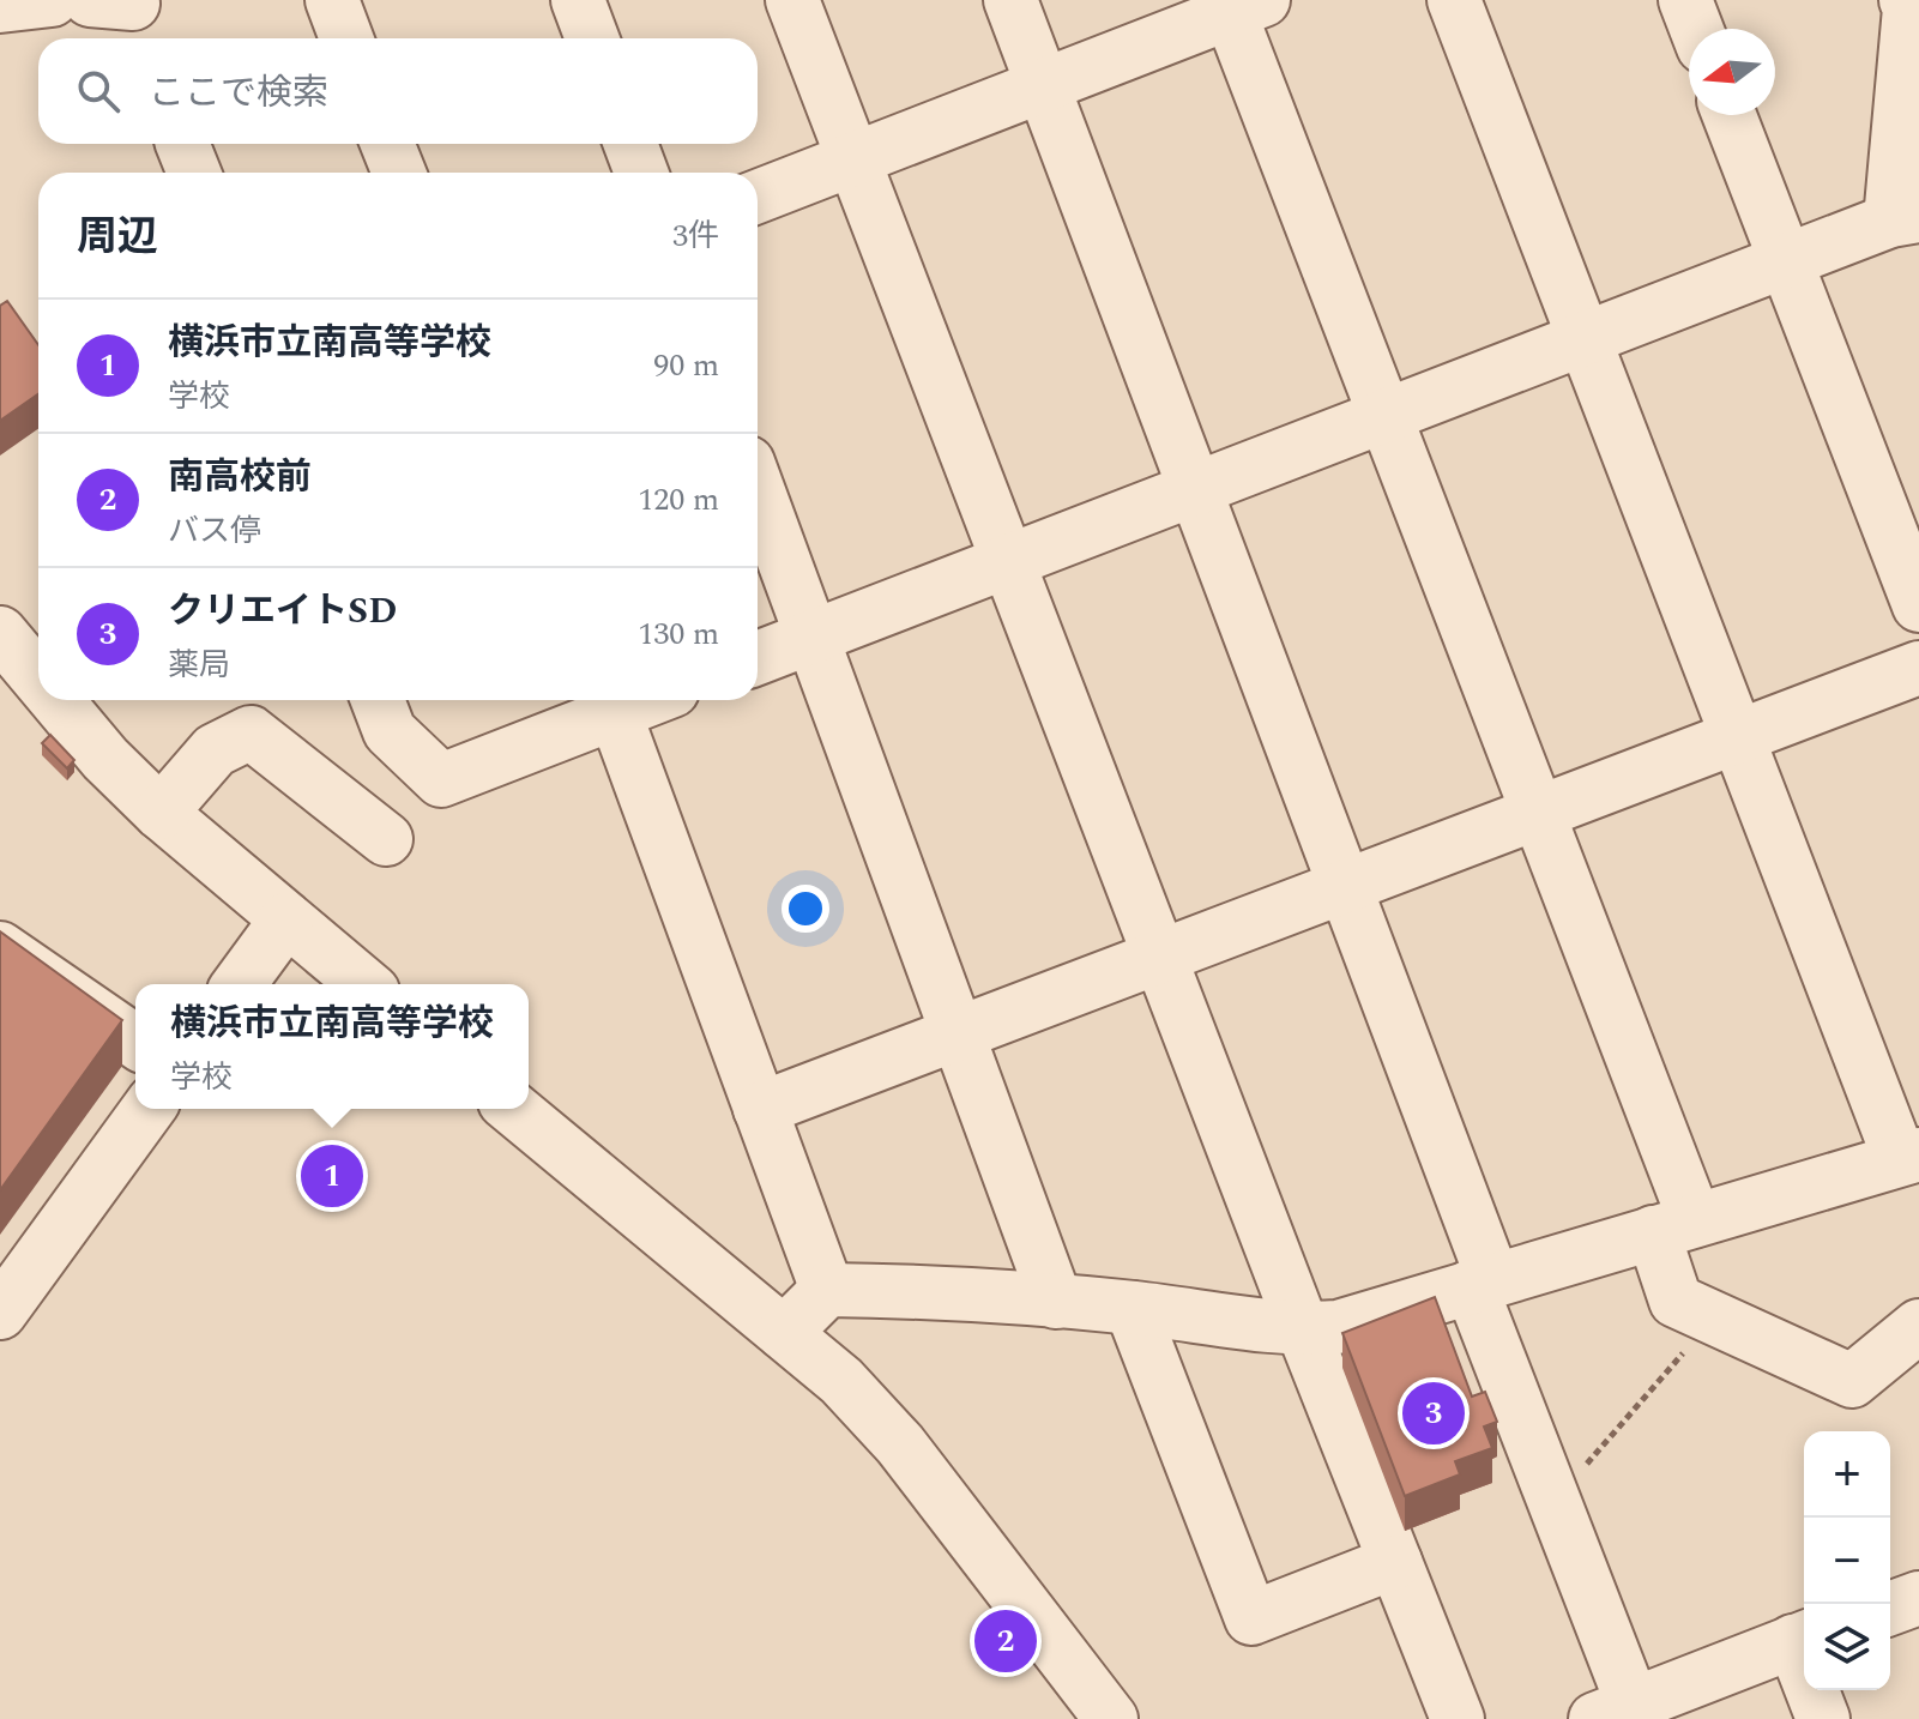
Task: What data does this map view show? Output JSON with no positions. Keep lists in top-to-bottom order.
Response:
{
  "north": "left",
  "page": {
    "search": "ここで検索",
    "heading": ["周辺", "3件"],
    "list": [
      {
        "mark": "1",
        "name": "横浜市立南高等学校",
        "note": "学校",
        "value": "90 m"
      },
      {
        "mark": "2",
        "name": "南高校前",
        "note": "バス停",
        "value": "120 m"
      },
      {
        "mark": "3",
        "name": "クリエイトSD",
        "note": "薬局",
        "value": "130 m"
      }
    ],
    "popup": ["横浜市立南高等学校", "学校"],
    "pins": ["1", "3", "2"],
    "map_buttons": ["+", "−"]
  }
}
